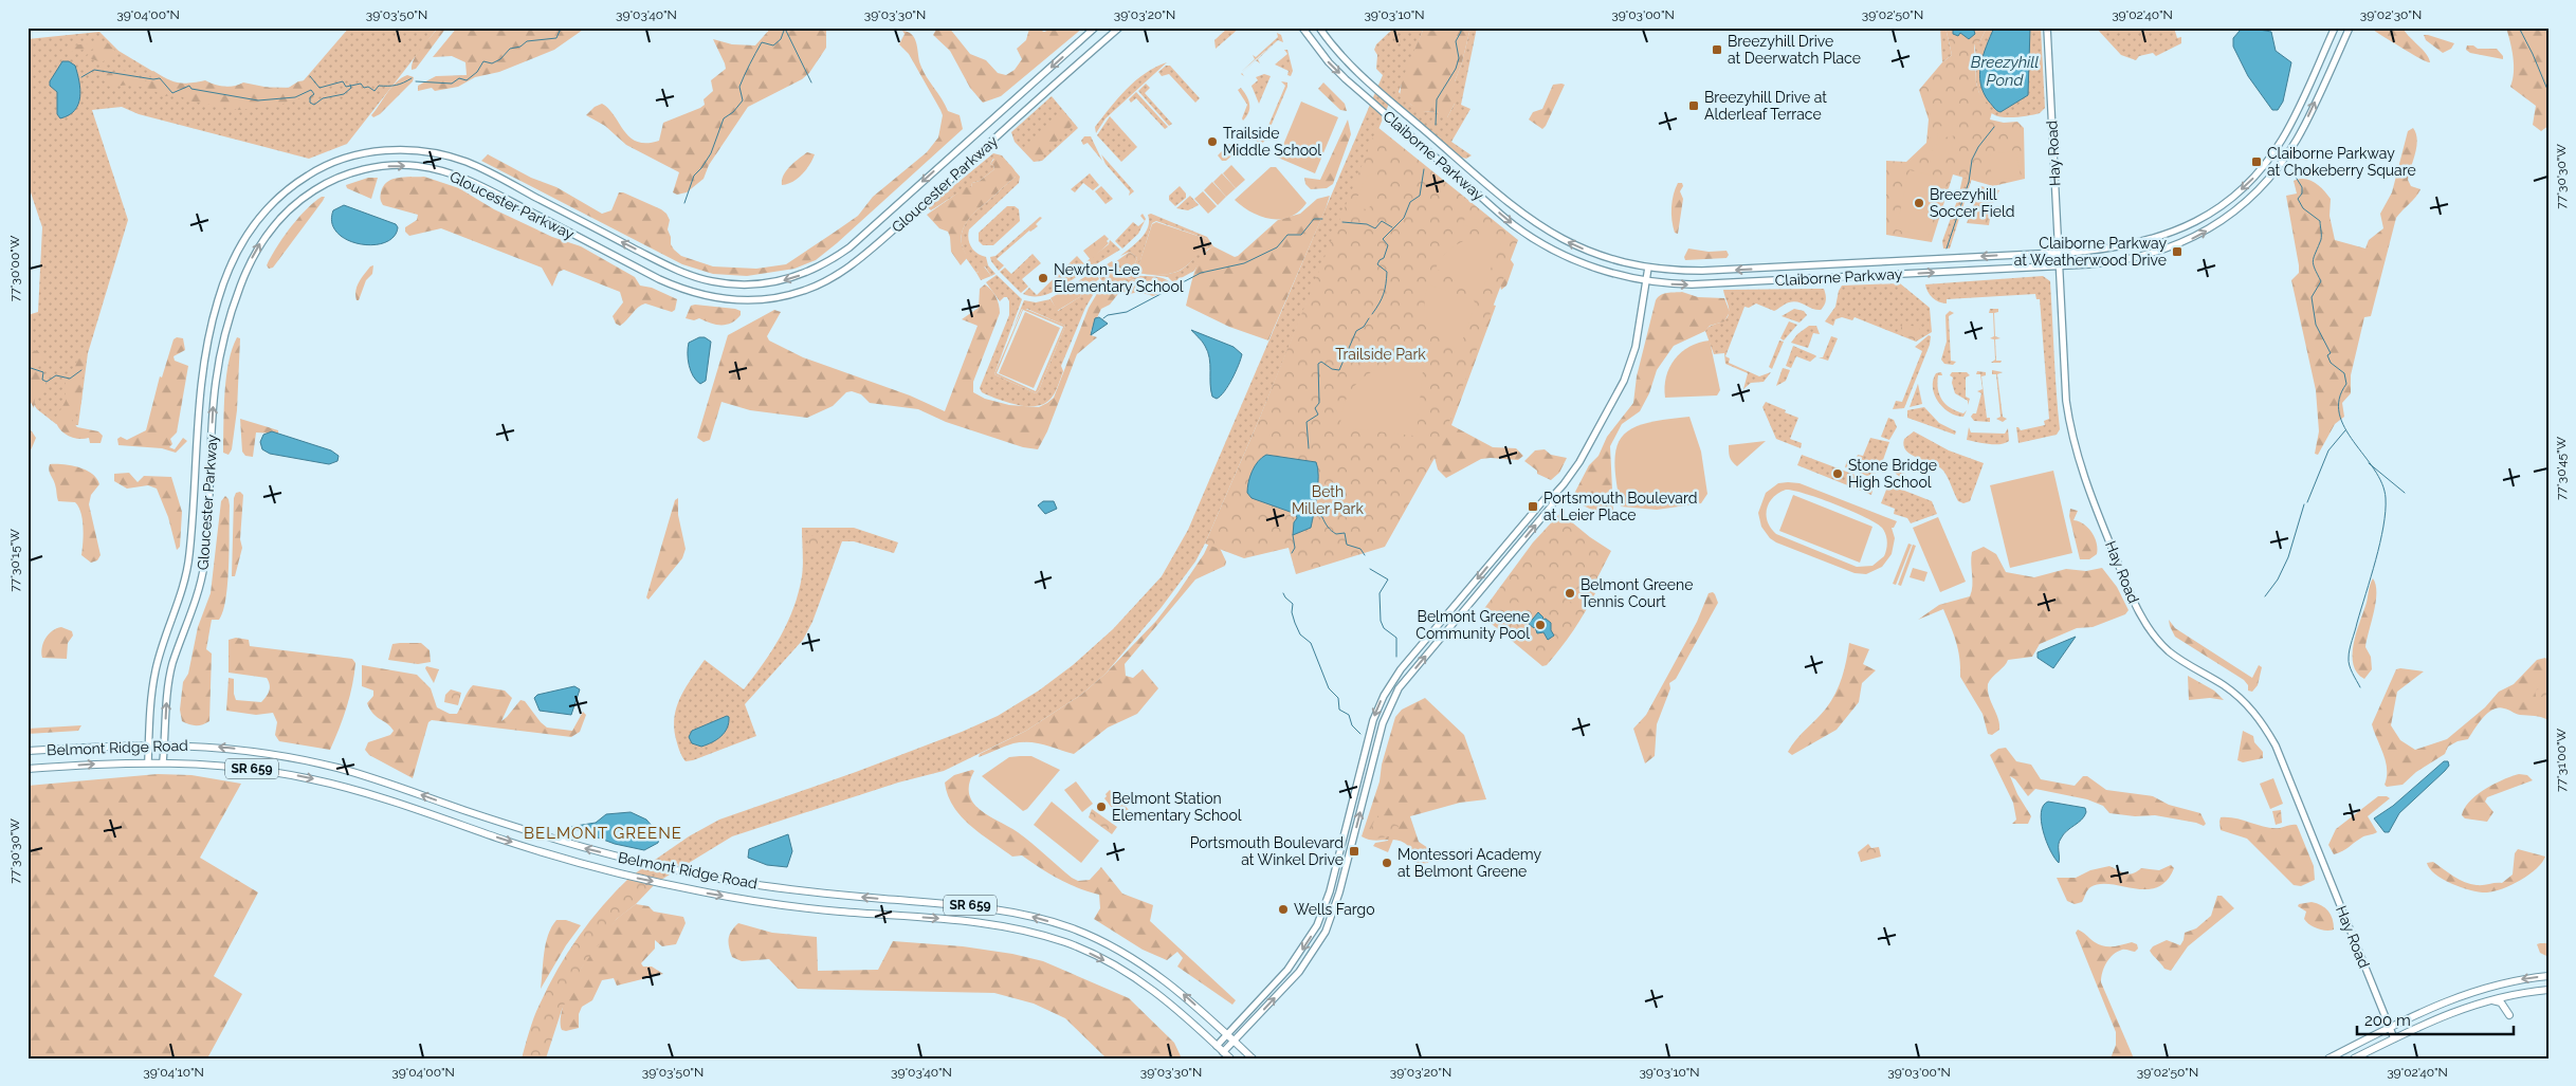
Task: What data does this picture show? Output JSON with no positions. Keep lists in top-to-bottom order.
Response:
{
  "streets": {
    "main road": [
      "Hay Road",
      "Claiborne Parkway",
      "Gloucester Parkway",
      "Belmont Ridge Road",
      "SR 659"
    ]
  },
  "crossings": [
    ["Hay Road", "Claiborne Parkway"],
    ["Gloucester Parkway", "Belmont Ridge Road"]
  ],
  "districts": ["BELMONT GREENE"],
  "water": ["Breezyhill Pond"],
  "parks": ["Trailside Park", "Beth Miller Park"],
  "places": {
    "transit": [
      "Breezyhill Drive at Deerwatch Place",
      "Breezyhill Drive at Alderleaf Terrace",
      "Claiborne Parkway at Chokeberry Square",
      "Claiborne Parkway at Weatherwood Drive",
      "Portsmouth Boulevard at Leier Place",
      "Portsmouth Boulevard at Winkel Drive"
    ],
    "other": [
      "Trailside Middle School",
      "Breezyhill Soccer Field",
      "Newton-Lee Elementary School",
      "Stone Bridge High School",
      "Belmont Greene Tennis Court",
      "Belmont Greene Community Pool",
      "Belmont Station Elementary School",
      "Montessori Academy at Belmont Greene",
      "Wells Fargo"
    ]
  },
  "scale_bar": "200 m",
  "coordinates": [
    "39°04'00\"N",
    "39°03'50\"N",
    "39°03'40\"N",
    "39°03'30\"N",
    "39°03'20\"N",
    "39°03'10\"N",
    "39°03'00\"N",
    "39°02'50\"N",
    "39°02'40\"N",
    "39°02'30\"N",
    "77°30'30\"W",
    "77°30'00\"W",
    "77°30'45\"W",
    "77°30'15\"W",
    "77°31'00\"W",
    "39°04'10\"N"
  ]
}
